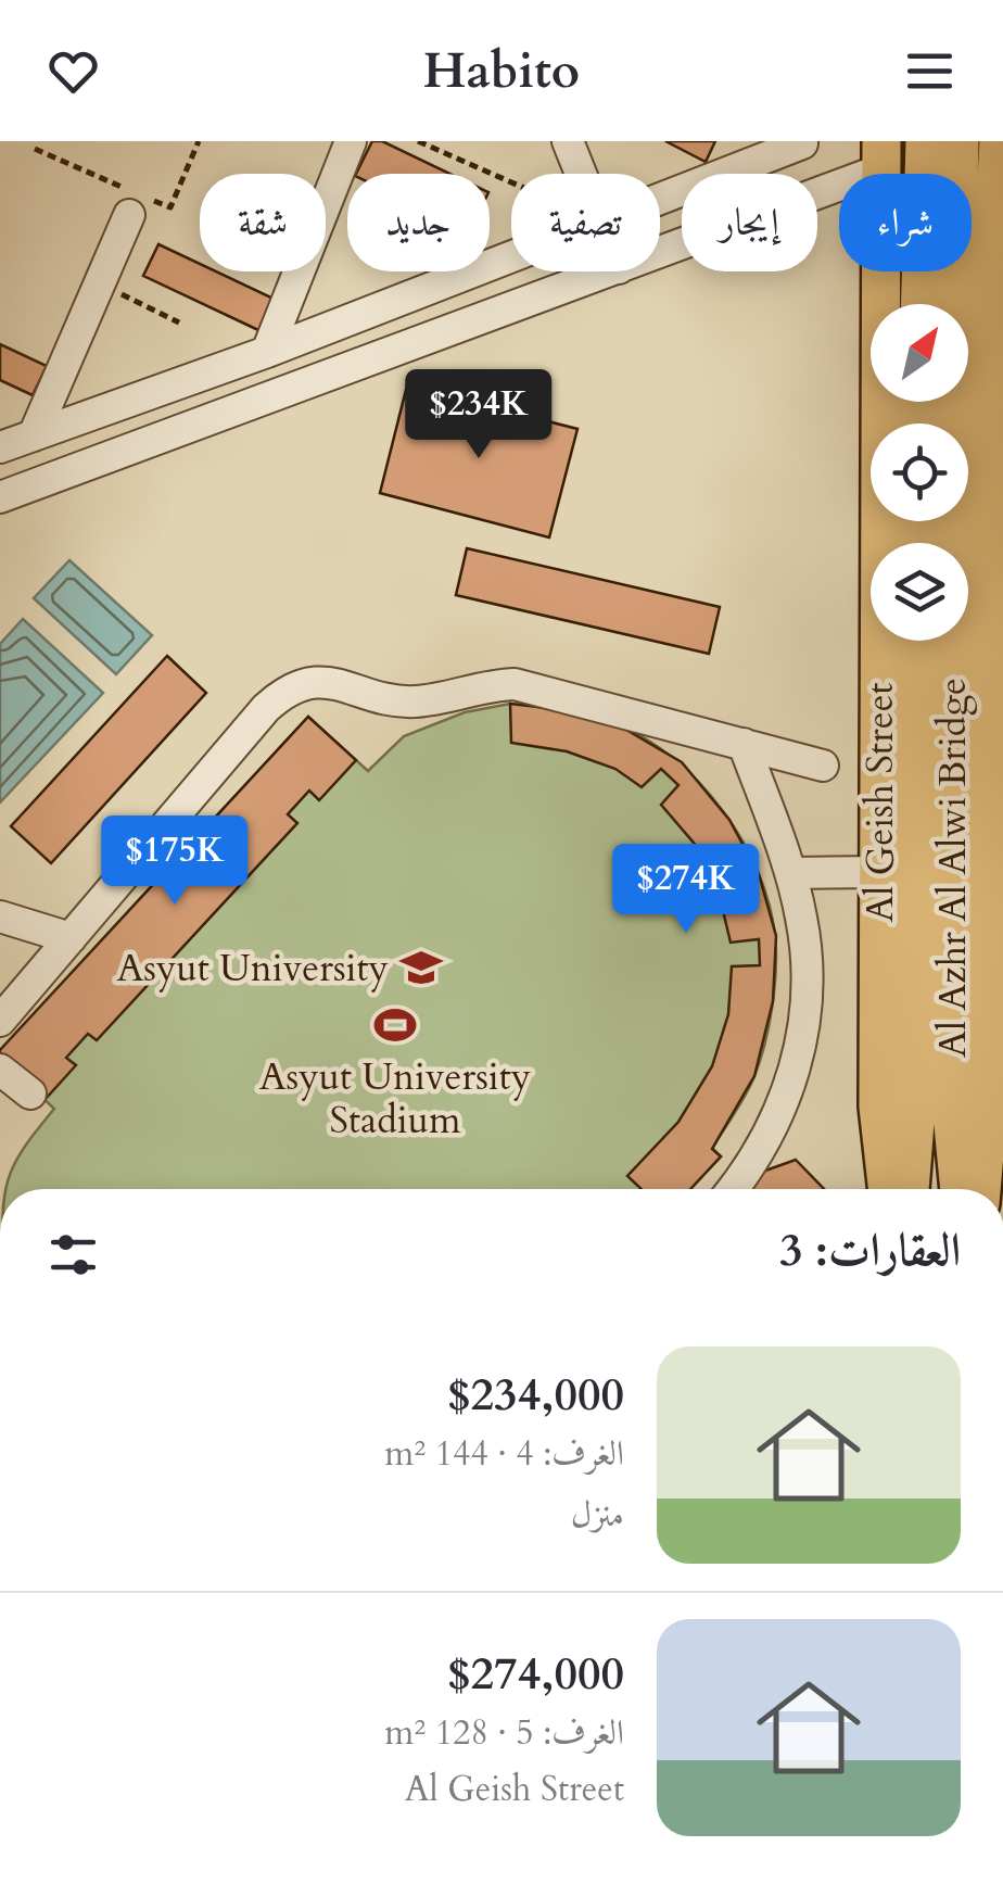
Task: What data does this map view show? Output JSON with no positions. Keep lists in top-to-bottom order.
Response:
{
  "streets": {
    "main road": ["Al Geish Street", "Al Azhr Al Alwi Bridge"]
  },
  "places": {
    "school or university": ["Asyut University"],
    "sports": ["Asyut University Stadium"]
  },
  "north": "top right",
  "page": {
    "header": "Habito",
    "chip": [
      "شراء",
      "إيجار",
      "تصفية",
      "جديد",
      "شقة"
    ],
    "price": ["$234K", "$175K", "$274K"],
    "heading": "العقارات: 3",
    "list": [
      {
        "name": "$234,000",
        "note": "الغرف: 4 · 144 m² · منزل"
      },
      {
        "name": "$274,000",
        "note": "الغرف: 5 · 128 m² · Al Geish Street"
      }
    ]
  }
}
